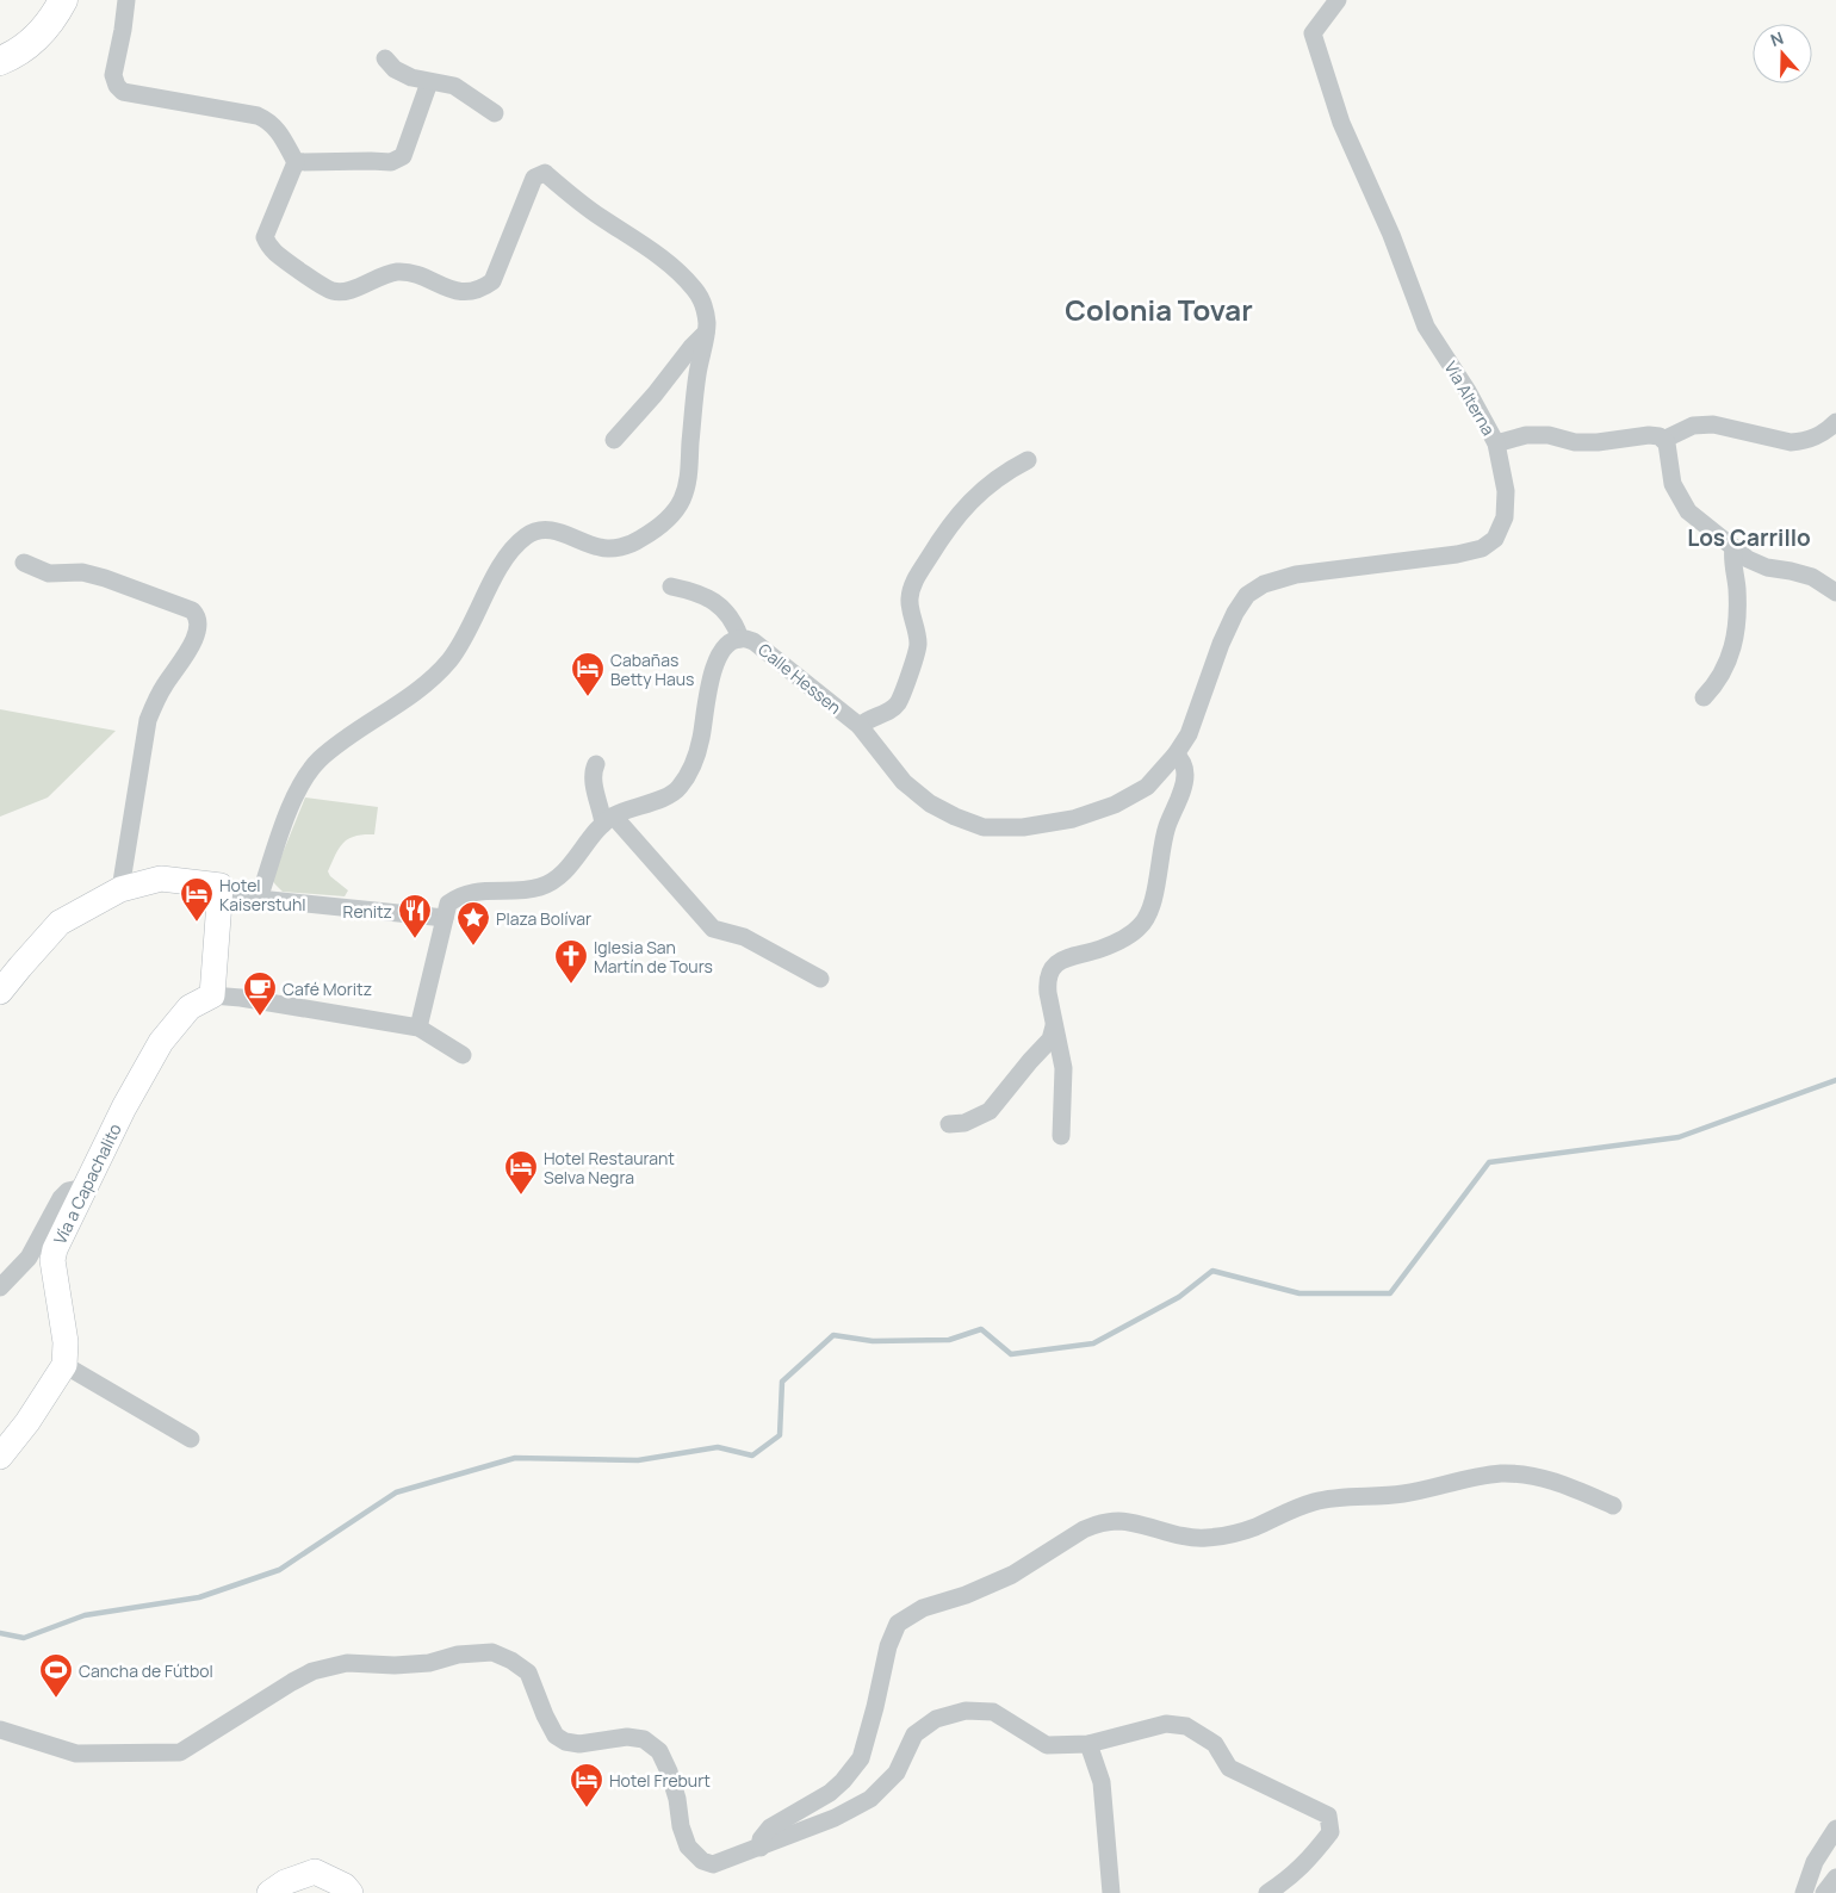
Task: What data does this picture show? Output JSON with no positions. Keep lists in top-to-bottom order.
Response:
{
  "streets": {
    "street": ["Vía Alterna", "Calle Hessen", "Vía a Capachalito"]
  },
  "crossings": [
    ["Vía Alterna", "Calle Hessen"]
  ],
  "districts": ["Colonia Tovar", "Los Carrillo"],
  "places": {
    "hotel": [
      "Cabañas Betty Haus",
      "Hotel Kaiserstuhl",
      "Hotel Restaurant Selva Negra",
      "Hotel Freburt"
    ],
    "restaurant": ["Renitz"],
    "place": ["Plaza Bolívar"],
    "church": ["Iglesia San Martín de Tours"],
    "cafe": ["Café Moritz"],
    "sports": ["Cancha de Fútbol"]
  },
  "north": "top"
}
